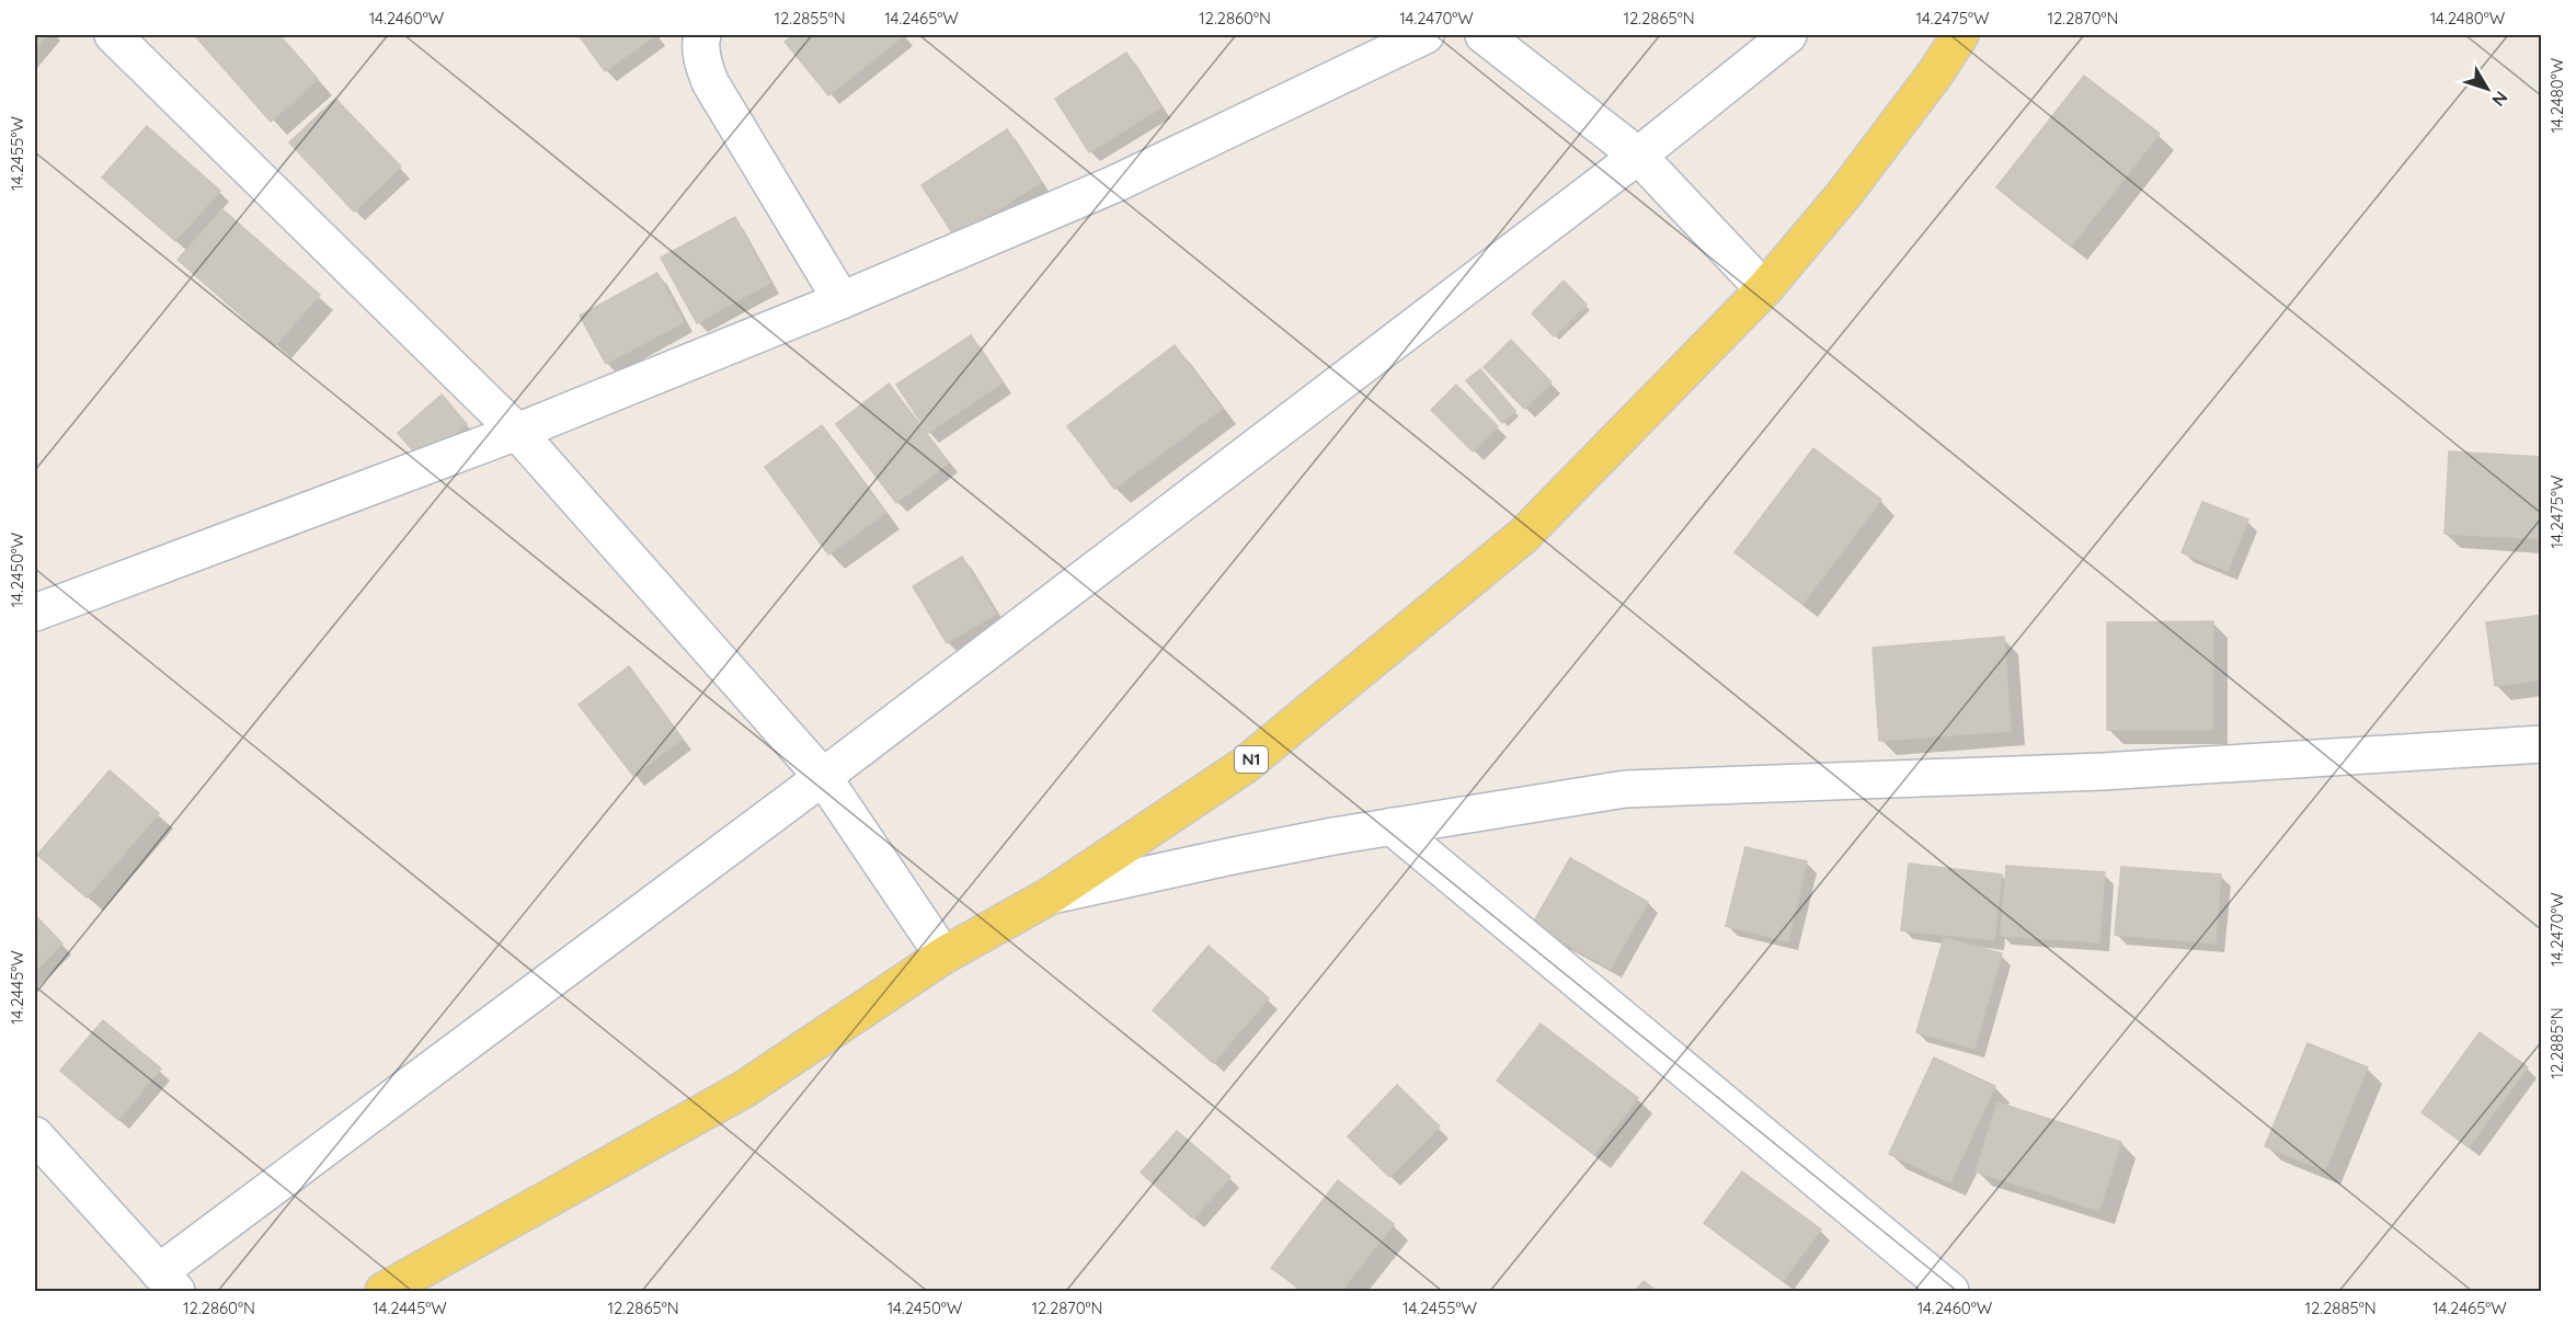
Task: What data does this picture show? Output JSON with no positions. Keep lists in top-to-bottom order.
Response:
{
  "streets": {
    "main road": ["N1"]
  },
  "north": "bottom right",
  "coordinates": [
    "14.2460°W",
    "12.2855°N",
    "14.2465°W",
    "12.2860°N",
    "14.2470°W",
    "12.2865°N",
    "14.2475°W",
    "12.2870°N",
    "14.2480°W",
    "14.2455°W",
    "14.2450°W",
    "14.2445°W",
    "12.2885°N"
  ]
}
